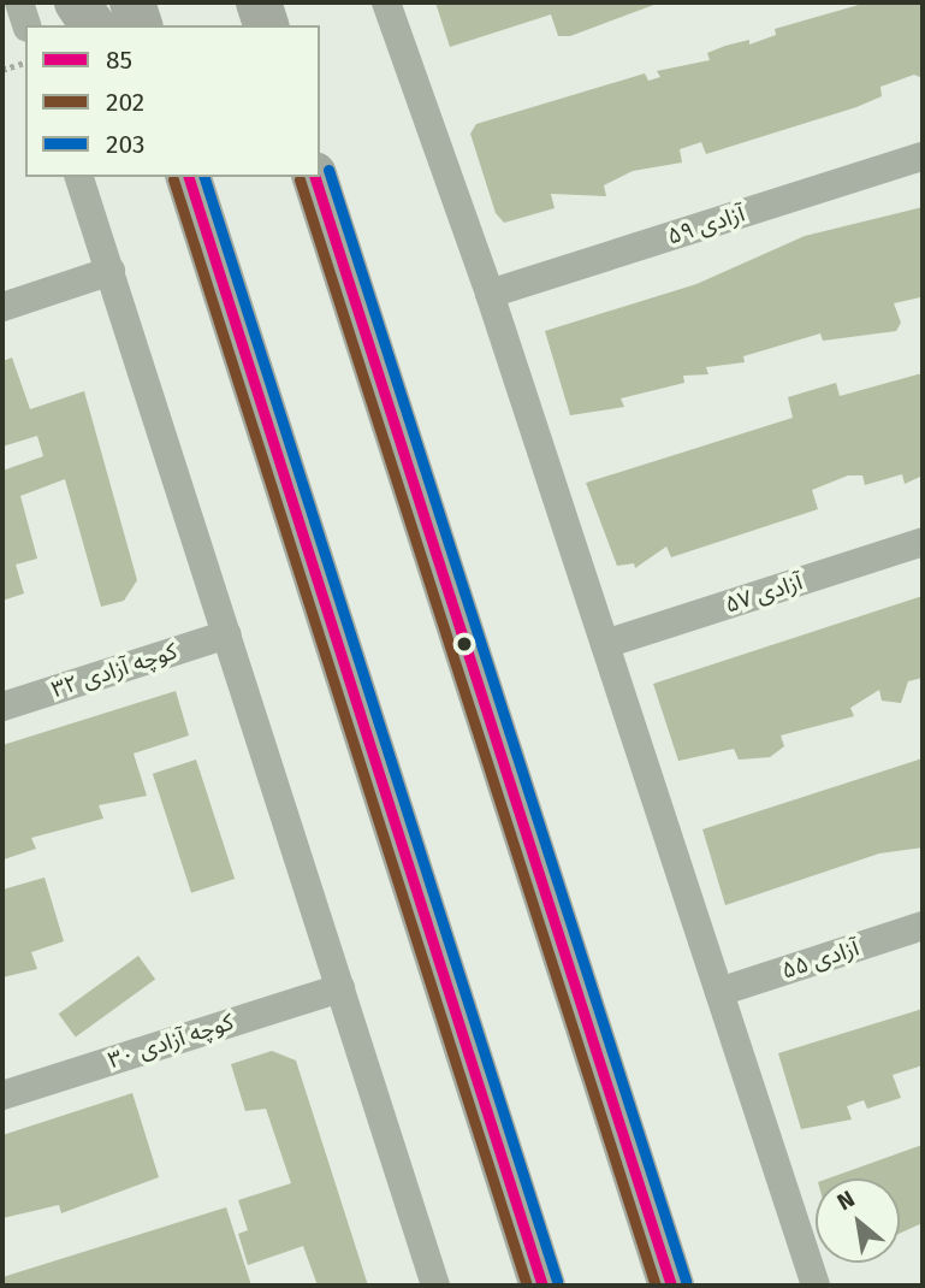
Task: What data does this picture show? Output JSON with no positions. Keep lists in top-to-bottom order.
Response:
{
  "streets": {
    "street": [
      "آزادی ۵۹",
      "آزادی ۵۷",
      "کوچه آزادی ۳۲",
      "آزادی ۵۵",
      "کوچه آزادی ۳۰"
    ]
  },
  "lines": ["transit line 203", "transit line 85", "transit line 202"],
  "legend": ["85", "202", "203"],
  "north": "top left"
}
